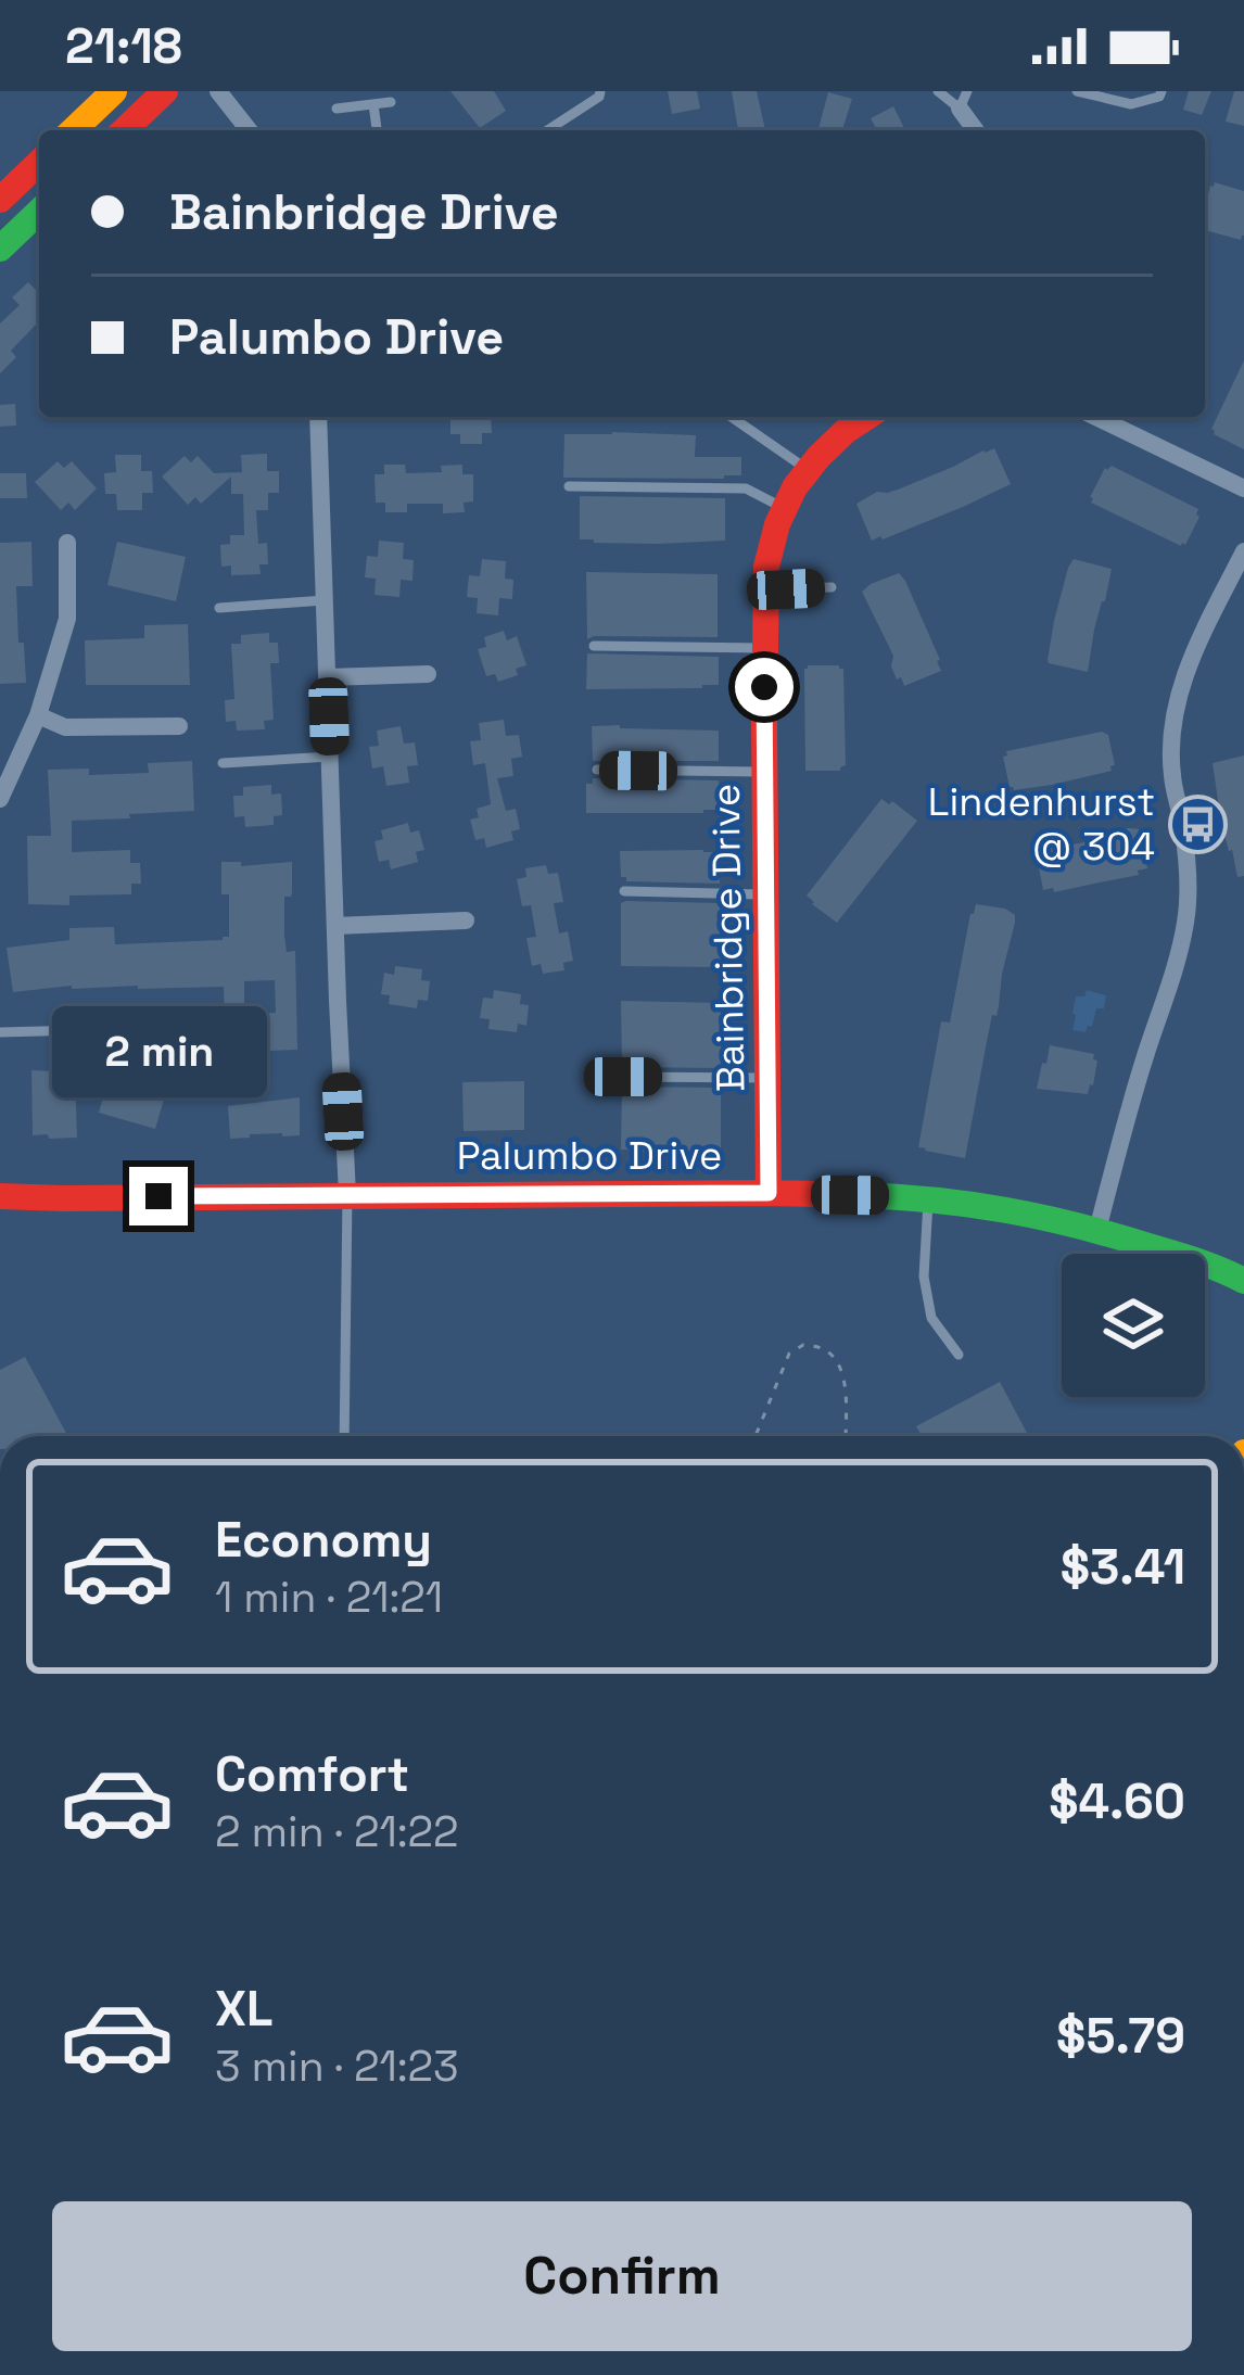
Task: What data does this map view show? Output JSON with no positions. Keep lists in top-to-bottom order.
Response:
{
  "streets": {
    "street": ["Bainbridge Drive", "Palumbo Drive"]
  },
  "crossings": [
    ["Bainbridge Drive", "Palumbo Drive"]
  ],
  "places": {
    "bus stop": ["Lindenhurst @ 304"]
  },
  "page": {
    "status": "21:18",
    "banner": ["Bainbridge Drive", "Palumbo Drive"],
    "bubble": "2 min",
    "list": [
      {
        "name": "Economy",
        "note": "1 min · 21:21",
        "value": "$3.41"
      },
      {
        "name": "Comfort",
        "note": "2 min · 21:22",
        "value": "$4.60"
      },
      {
        "name": "XL",
        "note": "3 min · 21:23",
        "value": "$5.79"
      }
    ],
    "buttons": "Confirm"
  }
}
